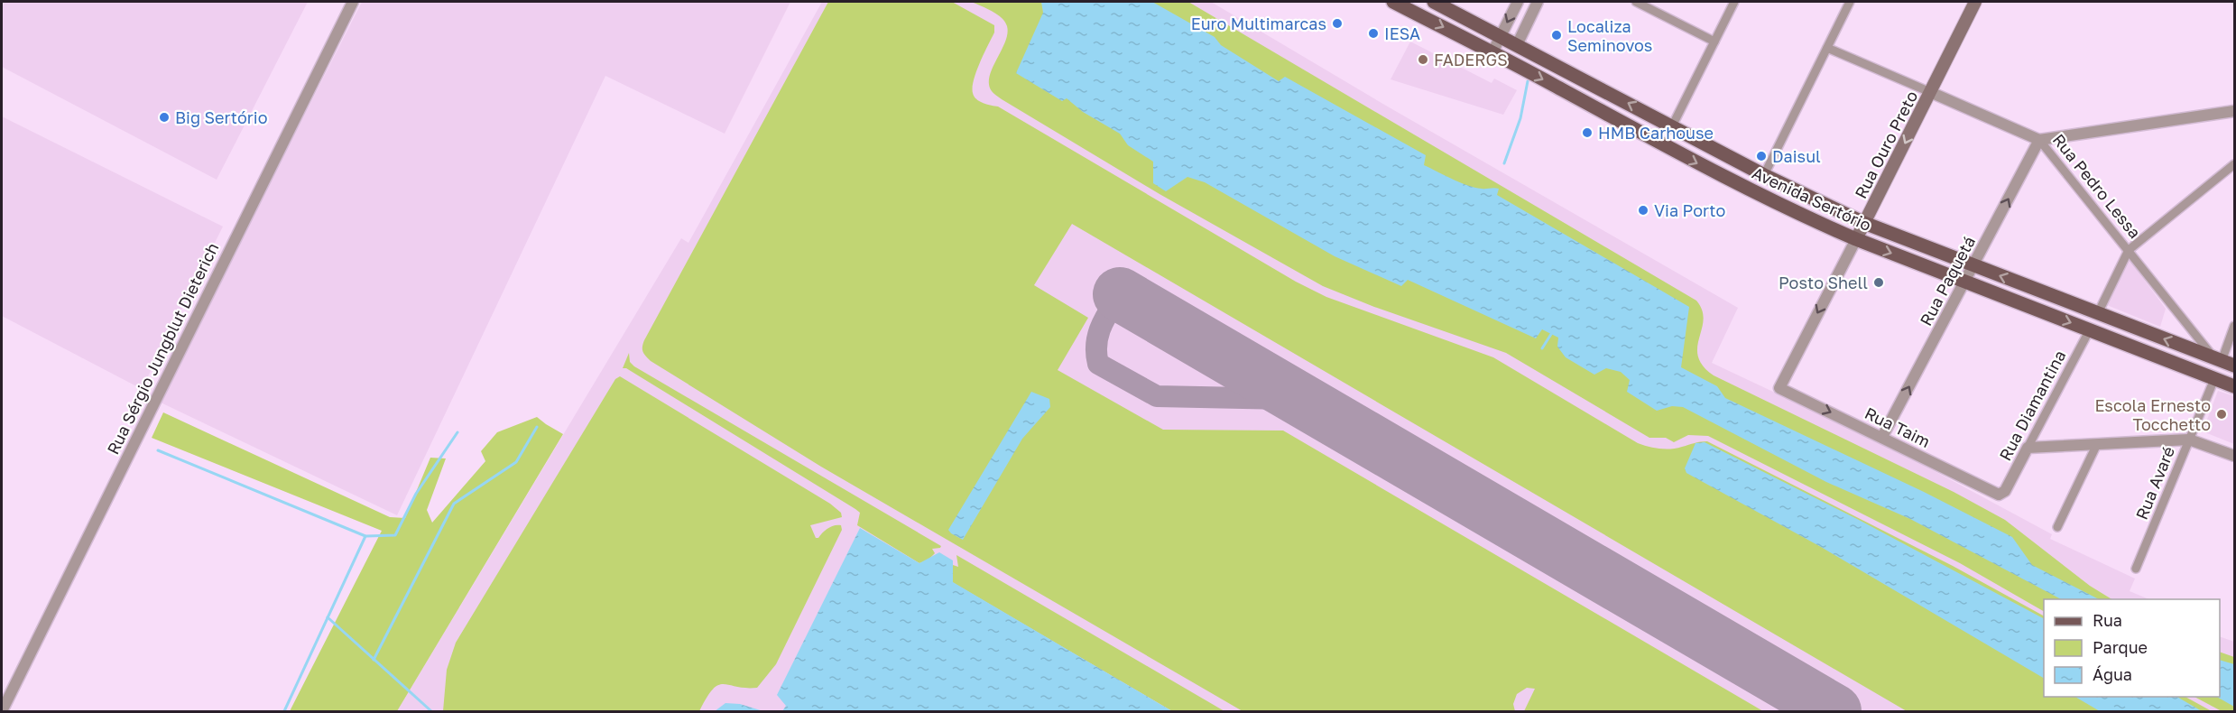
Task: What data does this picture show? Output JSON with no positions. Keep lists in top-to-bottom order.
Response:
{
  "streets": {
    "main road": ["Rua Ouro Preto", "Avenida Sertório"],
    "street": [
      "Rua Pedro Lessa",
      "Rua Paquetá",
      "Rua Sérgio Jungblut Dieterich",
      "Rua Diamantina",
      "Rua Taim",
      "Rua Avaré"
    ]
  },
  "crossings": [
    ["Rua Ouro Preto", "Rua Pedro Lessa"],
    ["Rua Ouro Preto", "Avenida Sertório"],
    ["Rua Ouro Preto", "Rua Taim"],
    ["Rua Pedro Lessa", "Avenida Sertório"],
    ["Rua Pedro Lessa", "Rua Paquetá"],
    ["Avenida Sertório", "Rua Paquetá"],
    ["Avenida Sertório", "Rua Diamantina"],
    ["Avenida Sertório", "Rua Avaré"],
    ["Rua Paquetá", "Rua Taim"],
    ["Rua Diamantina", "Rua Taim"]
  ],
  "one_way": ["Rua Ouro Preto", "Rua Paquetá", "Rua Taim"],
  "places": [
    "Euro Multimarcas",
    "IESA",
    "Localiza Seminovos",
    "FADERGS",
    "Big Sertório",
    "HMB Carhouse",
    "Daisul",
    "Via Porto",
    "Posto Shell",
    "Escola Ernesto Tocchetto"
  ],
  "legend": ["Rua", "Parque", "Água"]
}
